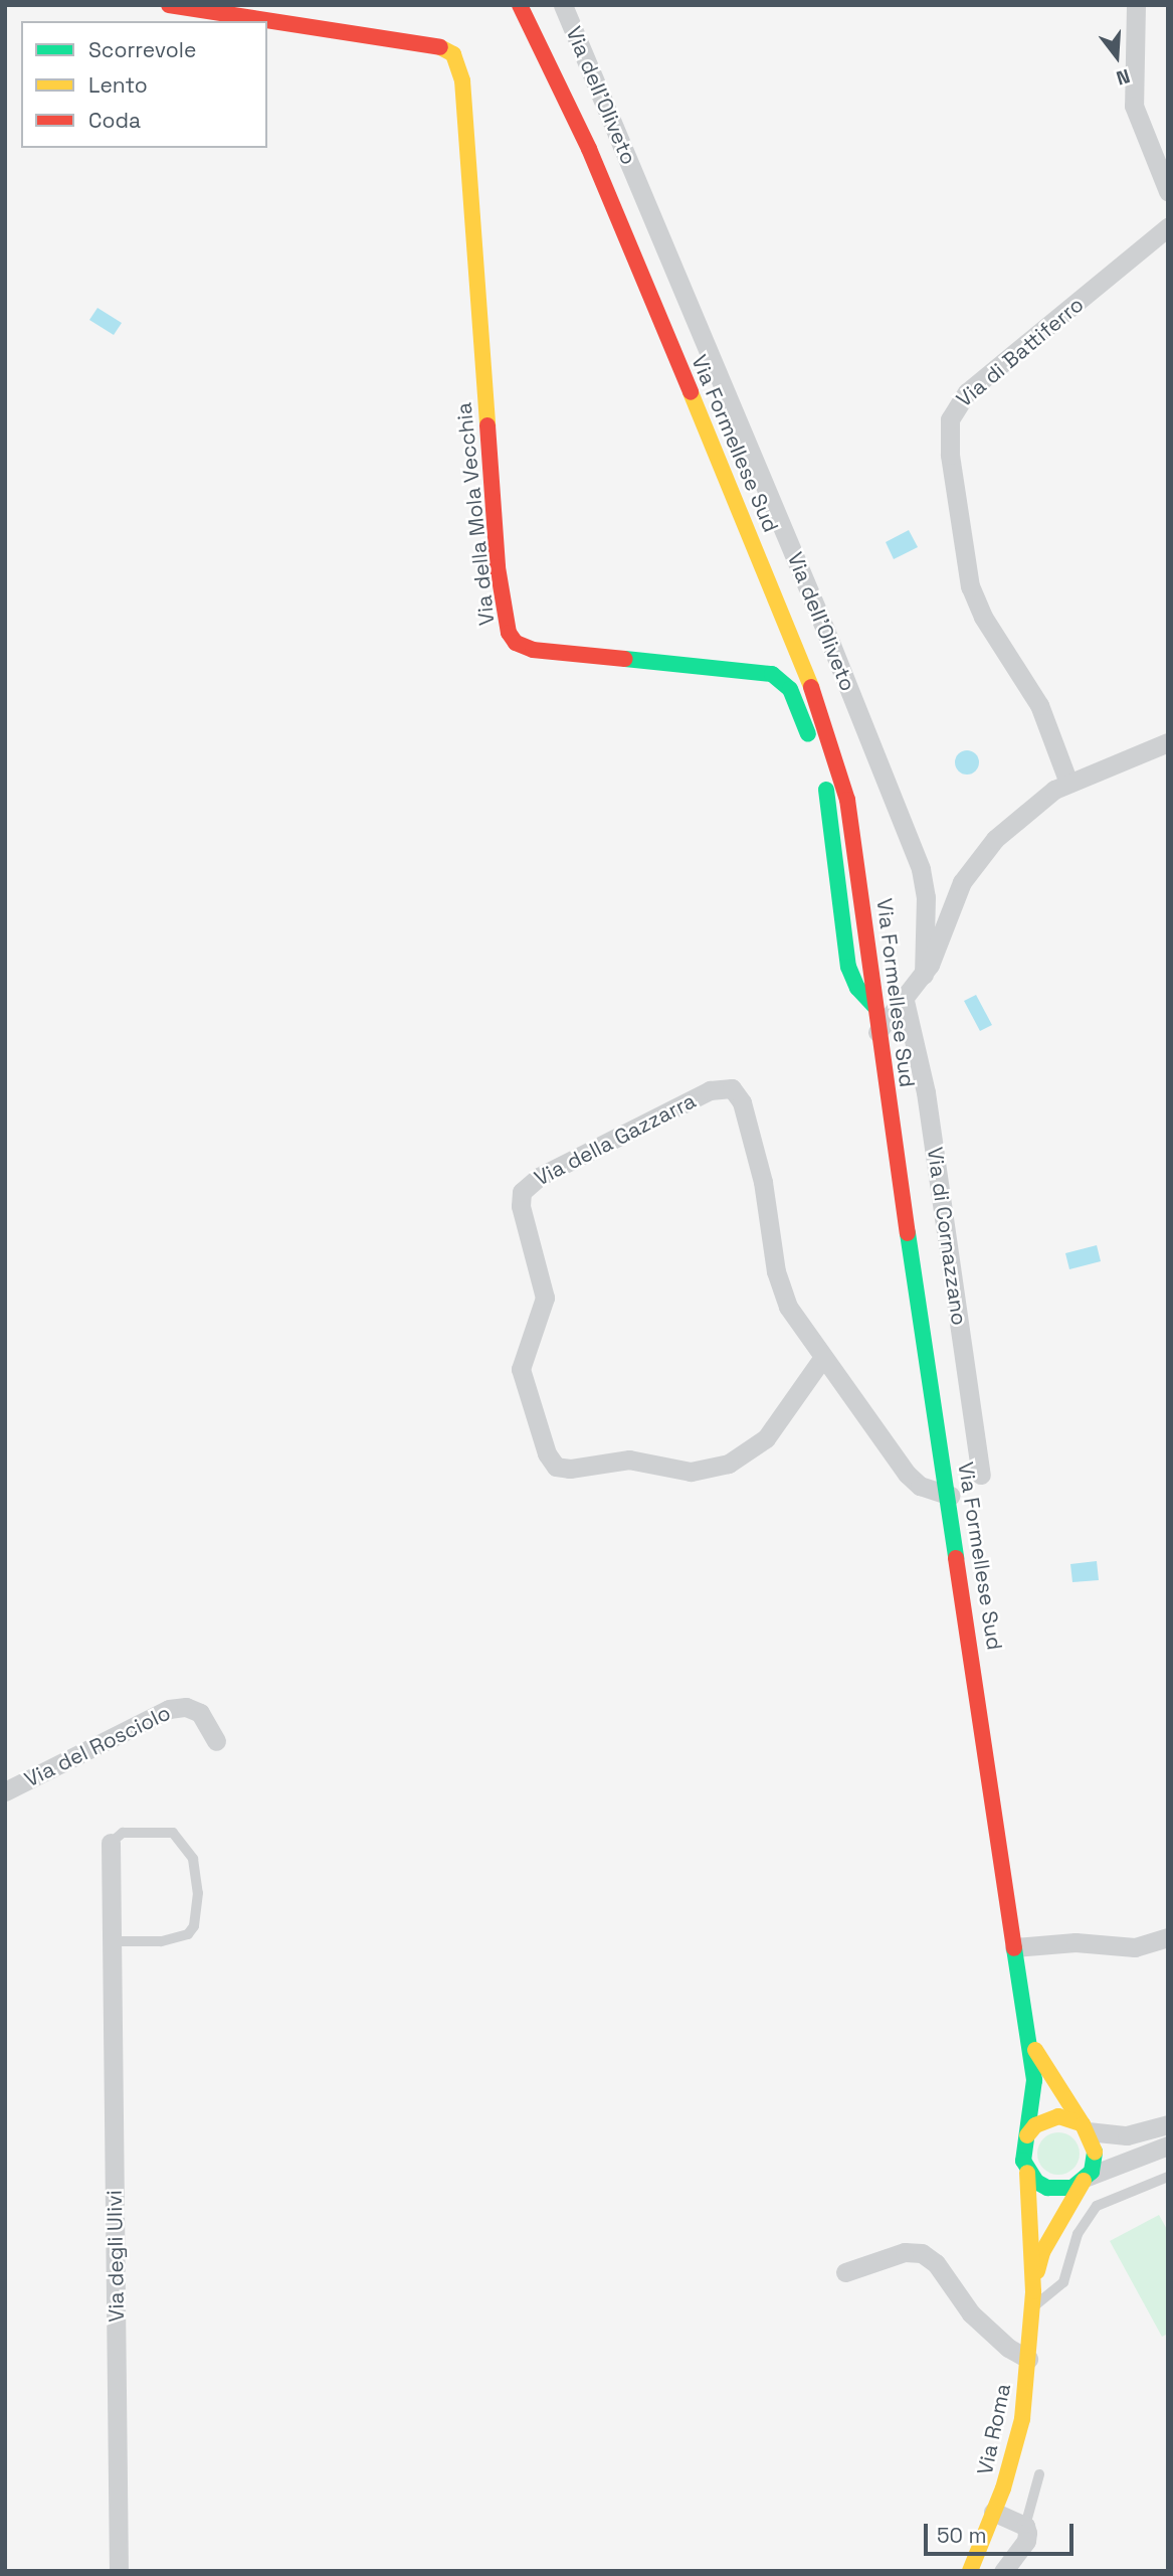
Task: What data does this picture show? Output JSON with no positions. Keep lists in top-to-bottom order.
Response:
{
  "streets": {
    "street": [
      "Via dell'Oliveto",
      "Via di Battiferro",
      "Via Formellese Sud",
      "Via della Mola Vecchia",
      "Via della Gazzarra",
      "Via di Cornazzano",
      "Via del Rosciolo",
      "Via degli Ulivi",
      "Via Roma"
    ]
  },
  "crossings": [
    ["Via Formellese Sud", "Via della Mola Vecchia"],
    ["Via Formellese Sud", "Via della Gazzarra"],
    ["Via Formellese Sud", "Via Roma"]
  ],
  "legend": ["Scorrevole", "Lento", "Coda"],
  "scale_bar": "50 m",
  "north": "bottom"
}
